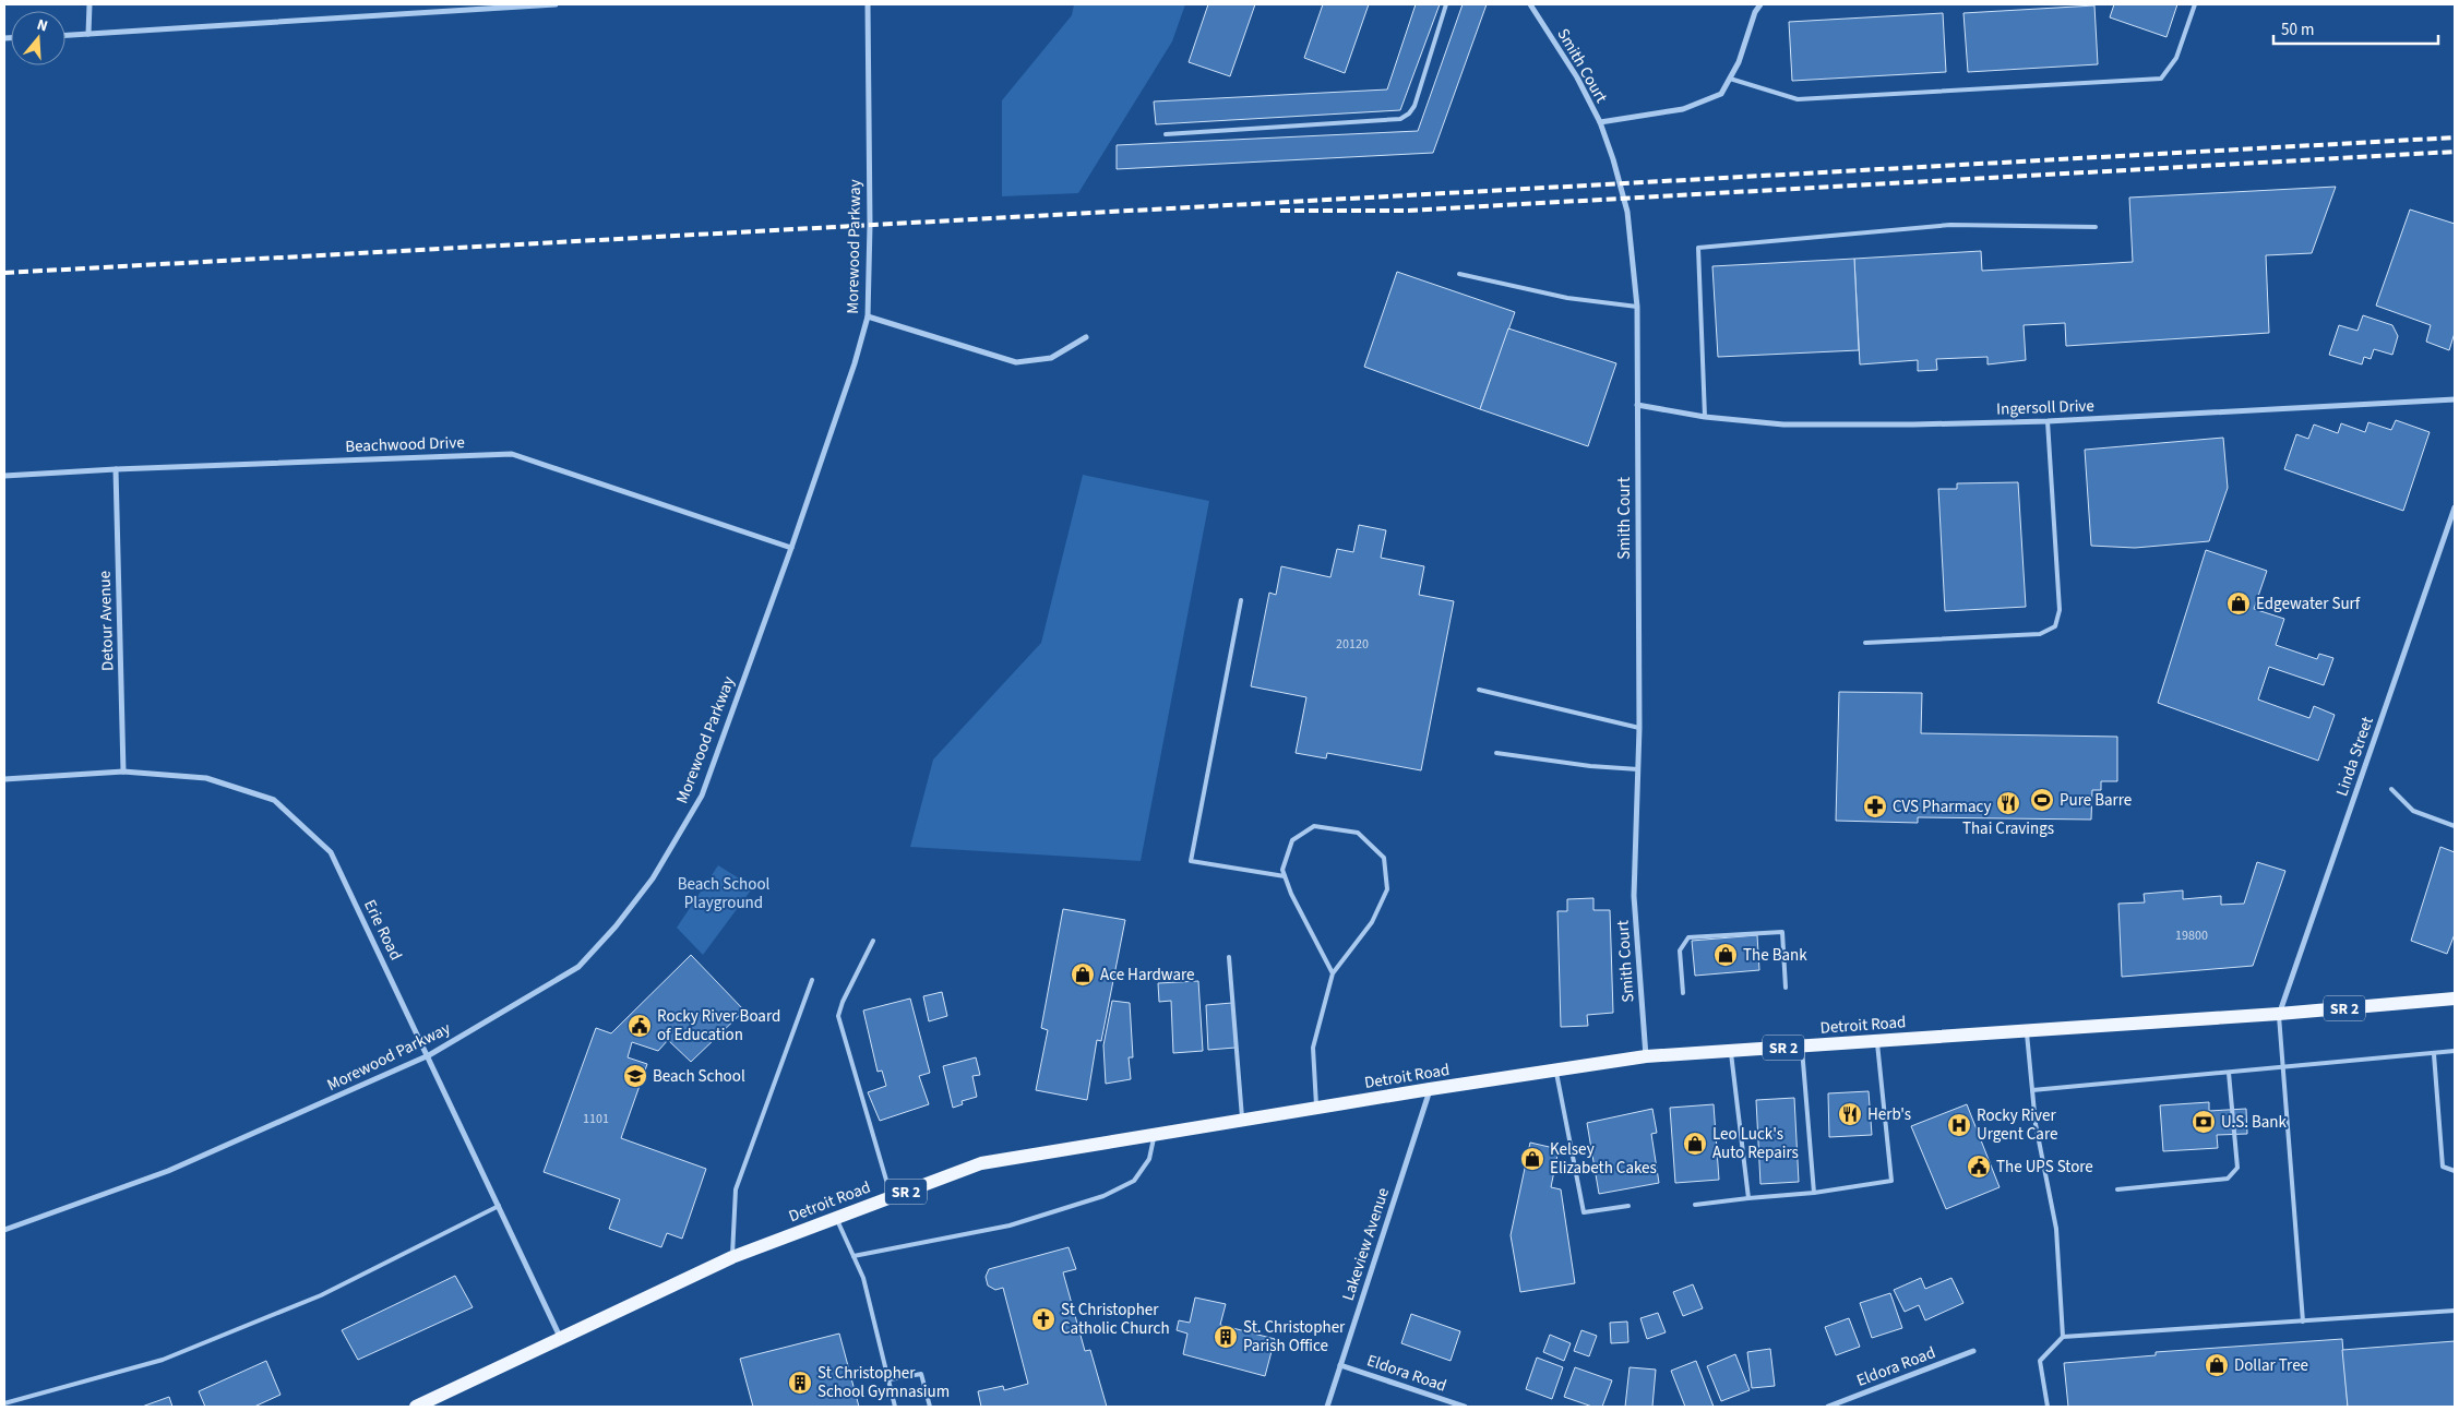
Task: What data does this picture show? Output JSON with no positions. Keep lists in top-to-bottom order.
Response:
{
  "streets": {
    "main road": ["SR 2", "Detroit Road"],
    "street": [
      "Smith Court",
      "Morewood Parkway",
      "Ingersoll Drive",
      "Beachwood Drive",
      "Detour Avenue",
      "Linda Street",
      "Erie Road",
      "Lakeview Avenue",
      "Eldora Road"
    ]
  },
  "crossings": [
    ["Smith Court", "Ingersoll Drive"],
    ["Smith Court", "Detroit Road"],
    ["Morewood Parkway", "Beachwood Drive"],
    ["Morewood Parkway", "Erie Road"],
    ["Beachwood Drive", "Detour Avenue"],
    ["Detour Avenue", "Erie Road"],
    ["Linda Street", "Detroit Road"],
    ["Erie Road", "Detroit Road"],
    ["Detroit Road", "Lakeview Avenue"],
    ["Lakeview Avenue", "Eldora Road"]
  ],
  "parks": ["Beach School Playground"],
  "places": {
    "shop": [
      "Edgewater Surf",
      "The Bank",
      "Ace Hardware",
      "Leo Luck's Auto Repairs",
      "Kelsey Elizabeth Cakes",
      "Dollar Tree"
    ],
    "sports": ["Pure Barre"],
    "restaurant": ["Thai Cravings", "Herb's"],
    "pharmacy": ["CVS Pharmacy"],
    "public building": ["Rocky River Board of Education", "The UPS Store"],
    "school or university": ["Beach School"],
    "bank": ["U.S. Bank"],
    "hospital": ["Rocky River Urgent Care"],
    "church": ["St Christopher Catholic Church"],
    "building": ["St. Christopher Parish Office", "St Christopher School Gymnasium"]
  },
  "house_numbers": ["20120", "19800", "1101"],
  "scale_bar": "50 m",
  "north": "top"
}
